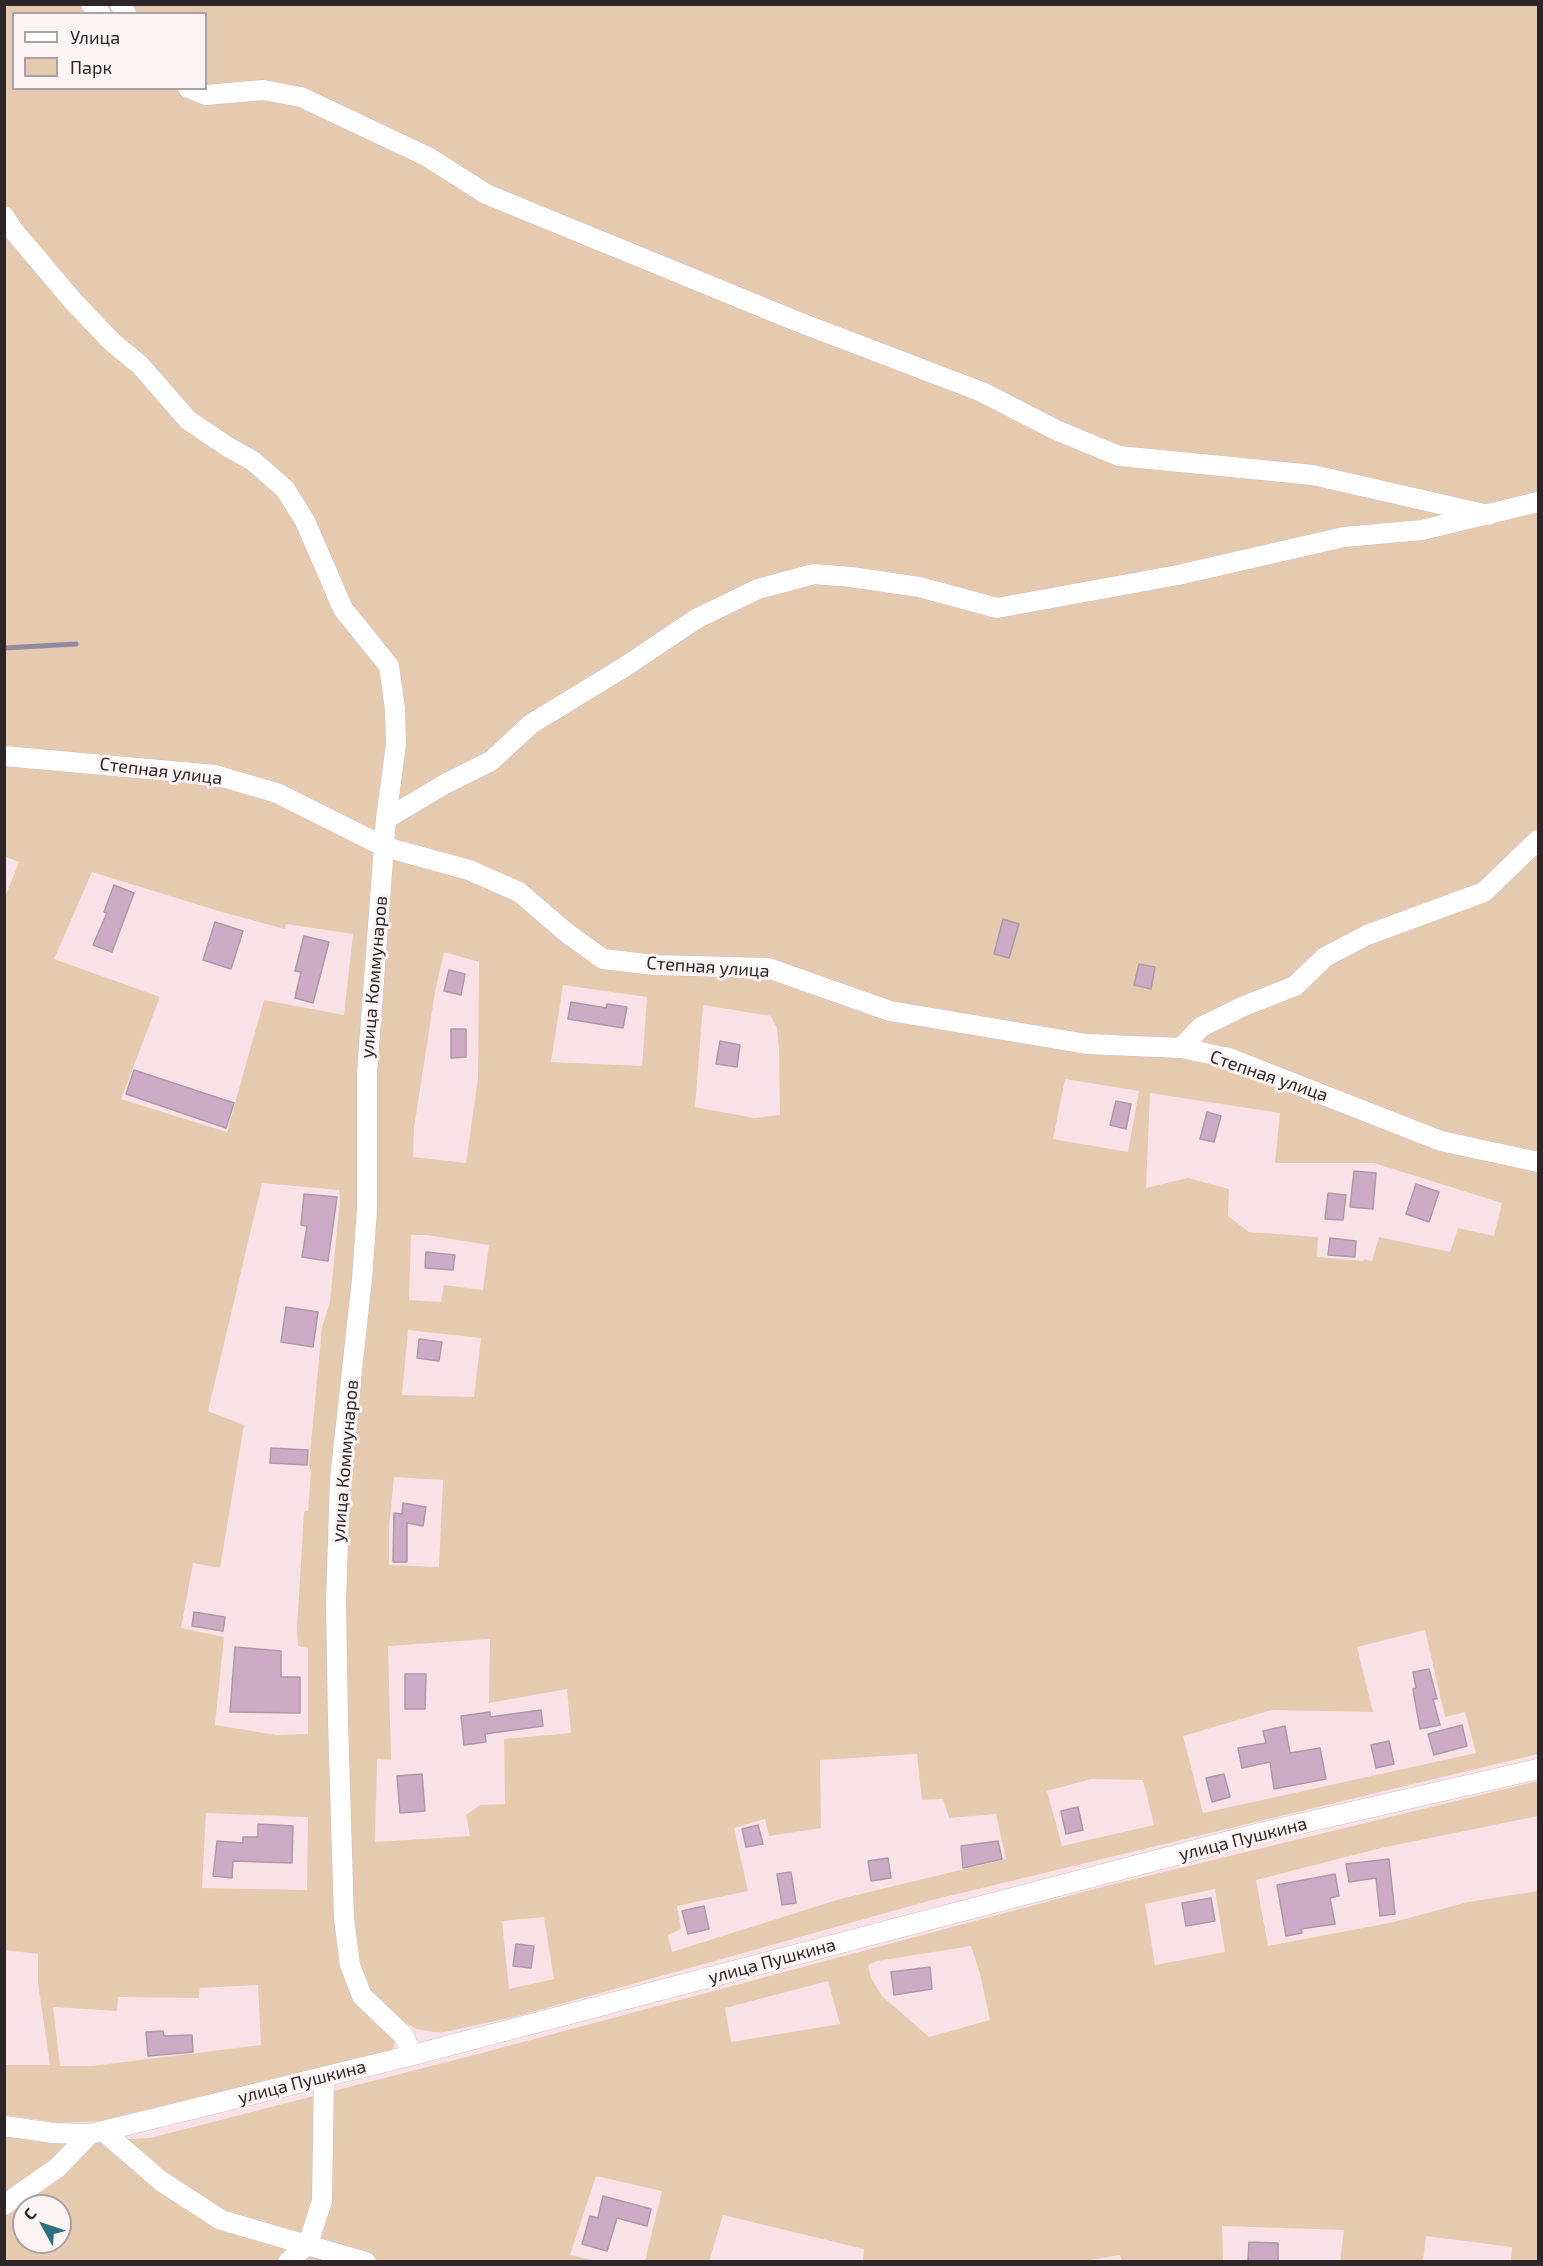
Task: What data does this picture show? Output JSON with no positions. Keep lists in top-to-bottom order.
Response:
{
  "streets": {
    "street": ["Степная улица", "улица Коммунаров", "улица Пушкина"]
  },
  "crossings": [
    ["Степная улица", "улица Коммунаров"],
    ["улица Коммунаров", "улица Пушкина"]
  ],
  "legend": ["Улица", "Парк"],
  "north": "top left"
}
